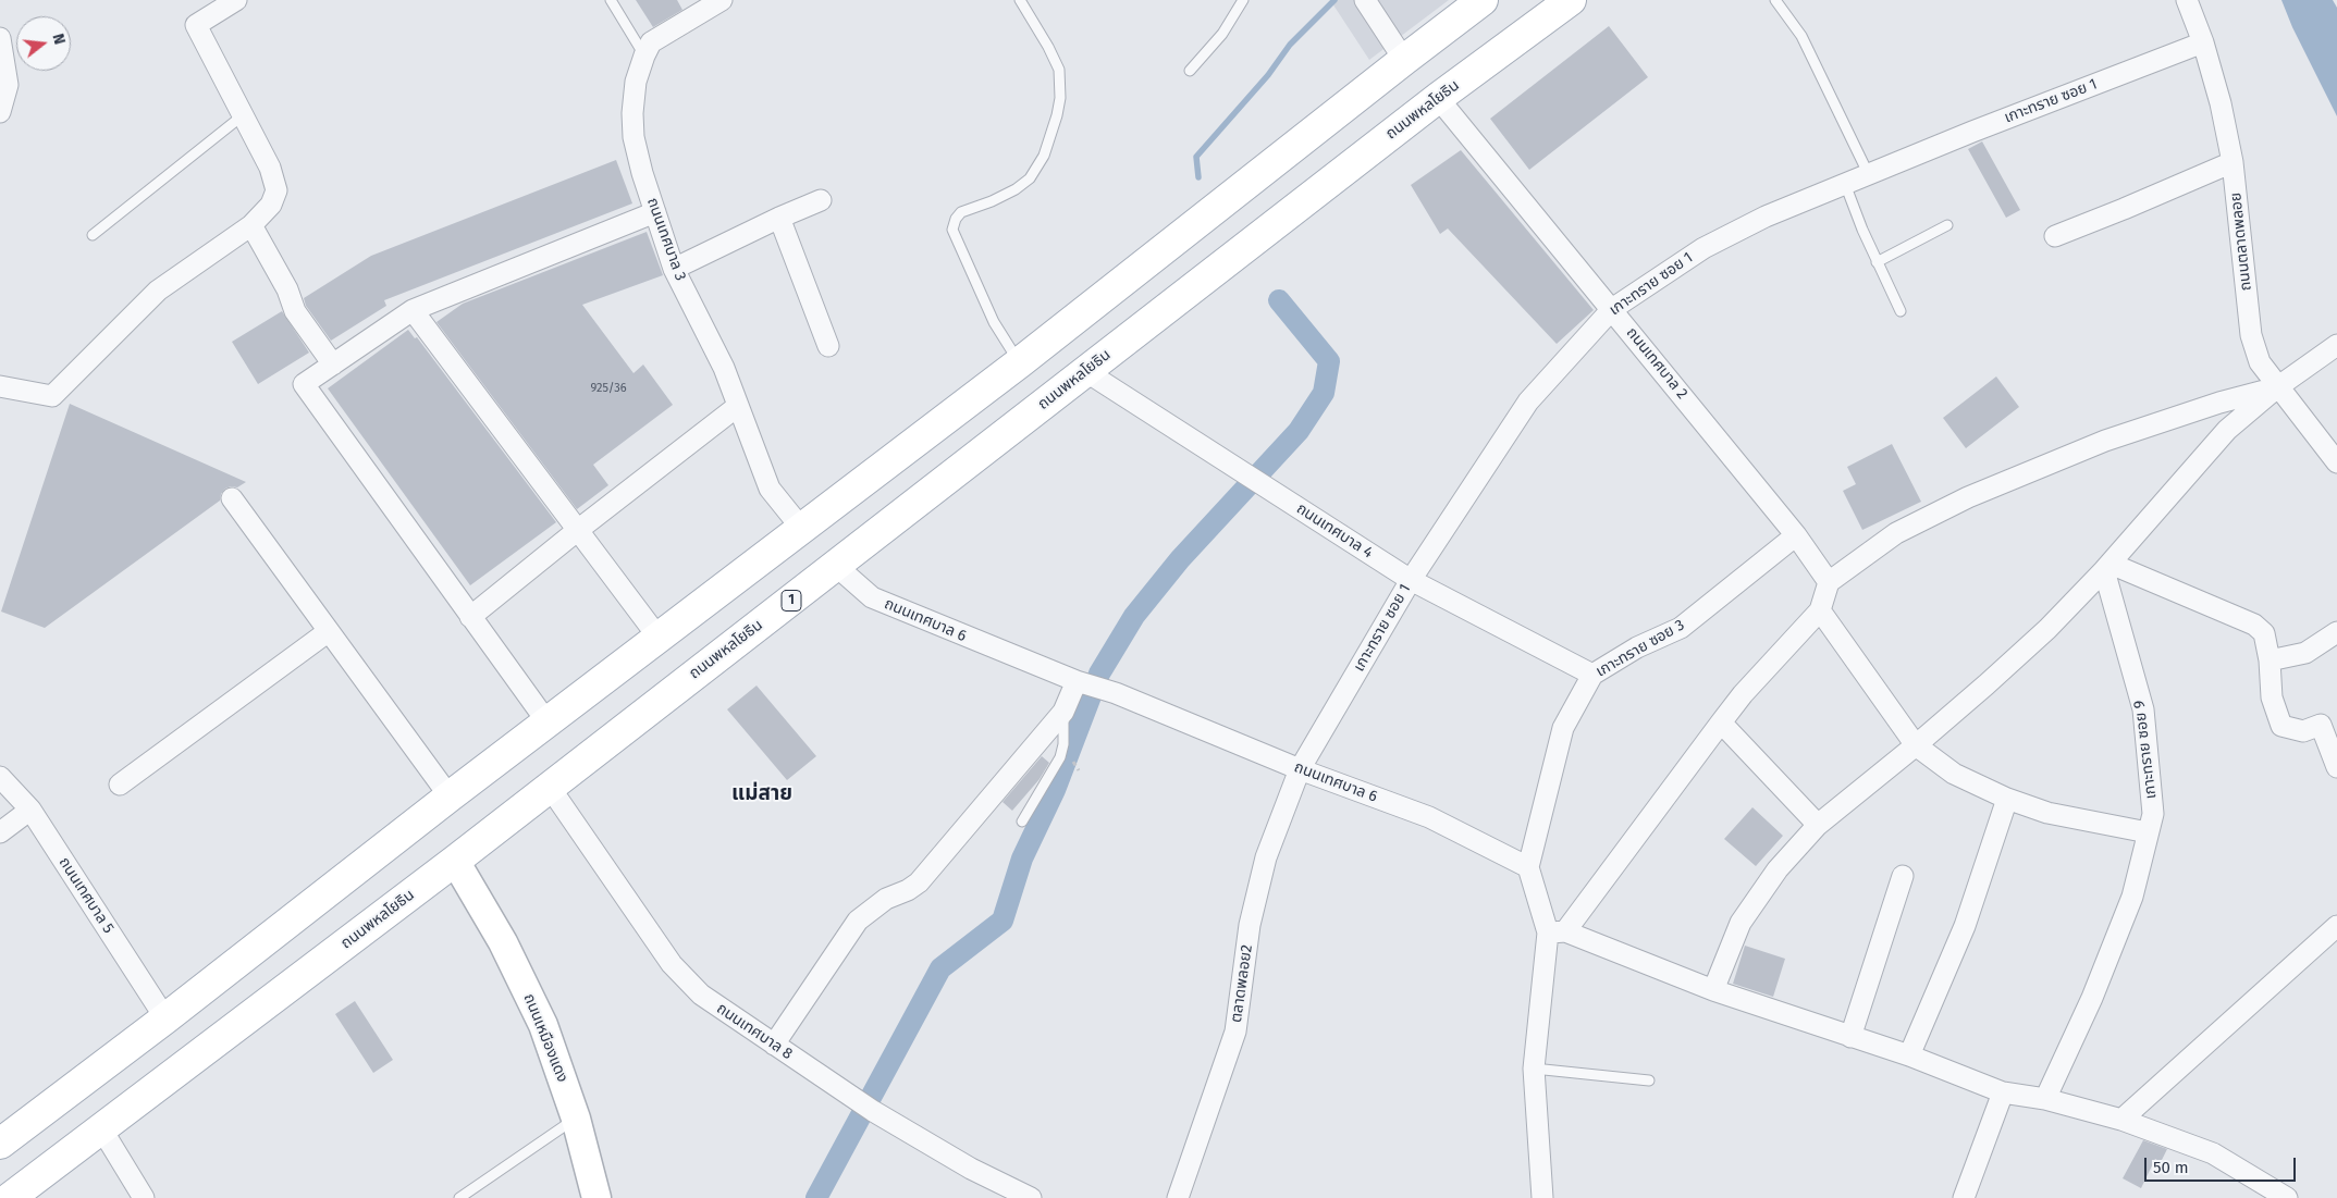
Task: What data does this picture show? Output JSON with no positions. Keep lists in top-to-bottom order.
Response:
{
  "streets": {
    "main road": ["ถนนพหลโยธิน", "1"],
    "street": [
      "เกาะทราย ซอย 1",
      "ถนนเทศบาล 3",
      "ถนนตลาดพลอย",
      "ถนนเทศบาล 2",
      "ถนนเทศบาล 4",
      "ถนนเทศบาล 6",
      "เกาะทราย ซอย 3",
      "เกาะทราย ซอย 9",
      "ถนนเทศบาล 5",
      "ตลาดพลอย2",
      "ถนนเทศบาล 8",
      "ถนนเหมืองแดง"
    ]
  },
  "crossings": [
    ["เกาะทราย ซอย 1", "ถนนตลาดพลอย"],
    ["เกาะทราย ซอย 1", "ถนนเทศบาล 2"],
    ["เกาะทราย ซอย 1", "ถนนเทศบาล 4"],
    ["เกาะทราย ซอย 1", "ถนนเทศบาล 6"],
    ["เกาะทราย ซอย 1", "ตลาดพลอย2"],
    ["ถนนพหลโยธิน", "ถนนเทศบาล 2"],
    ["ถนนพหลโยธิน", "ถนนเทศบาล 4"],
    ["ถนนพหลโยธิน", "ถนนเทศบาล 6"],
    ["ถนนพหลโยธิน", "ถนนเทศบาล 8"],
    ["ถนนพหลโยธิน", "ถนนเหมืองแดง"],
    ["ถนนเทศบาล 2", "เกาะทราย ซอย 3"],
    ["ถนนเทศบาล 4", "เกาะทราย ซอย 3"],
    ["ถนนเทศบาล 6", "เกาะทราย ซอย 3"],
    ["ถนนเทศบาล 6", "ตลาดพลอย2"]
  ],
  "districts": ["แม่สาย"],
  "house_numbers": ["925/36"],
  "scale_bar": "50 m",
  "north": "right"
}
